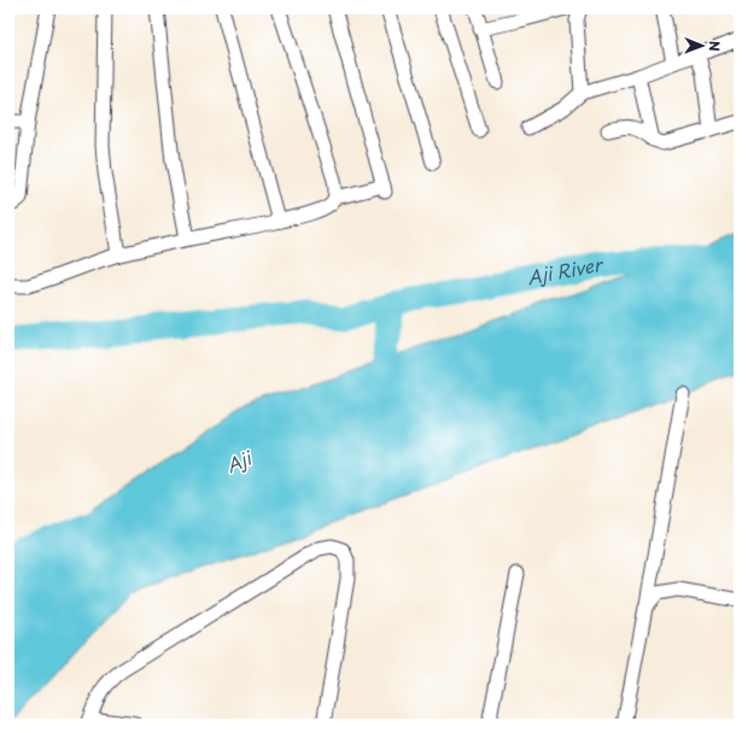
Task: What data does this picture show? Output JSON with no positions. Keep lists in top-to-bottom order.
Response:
{
  "water": ["Aji River", "Aji"],
  "north": "right"
}
